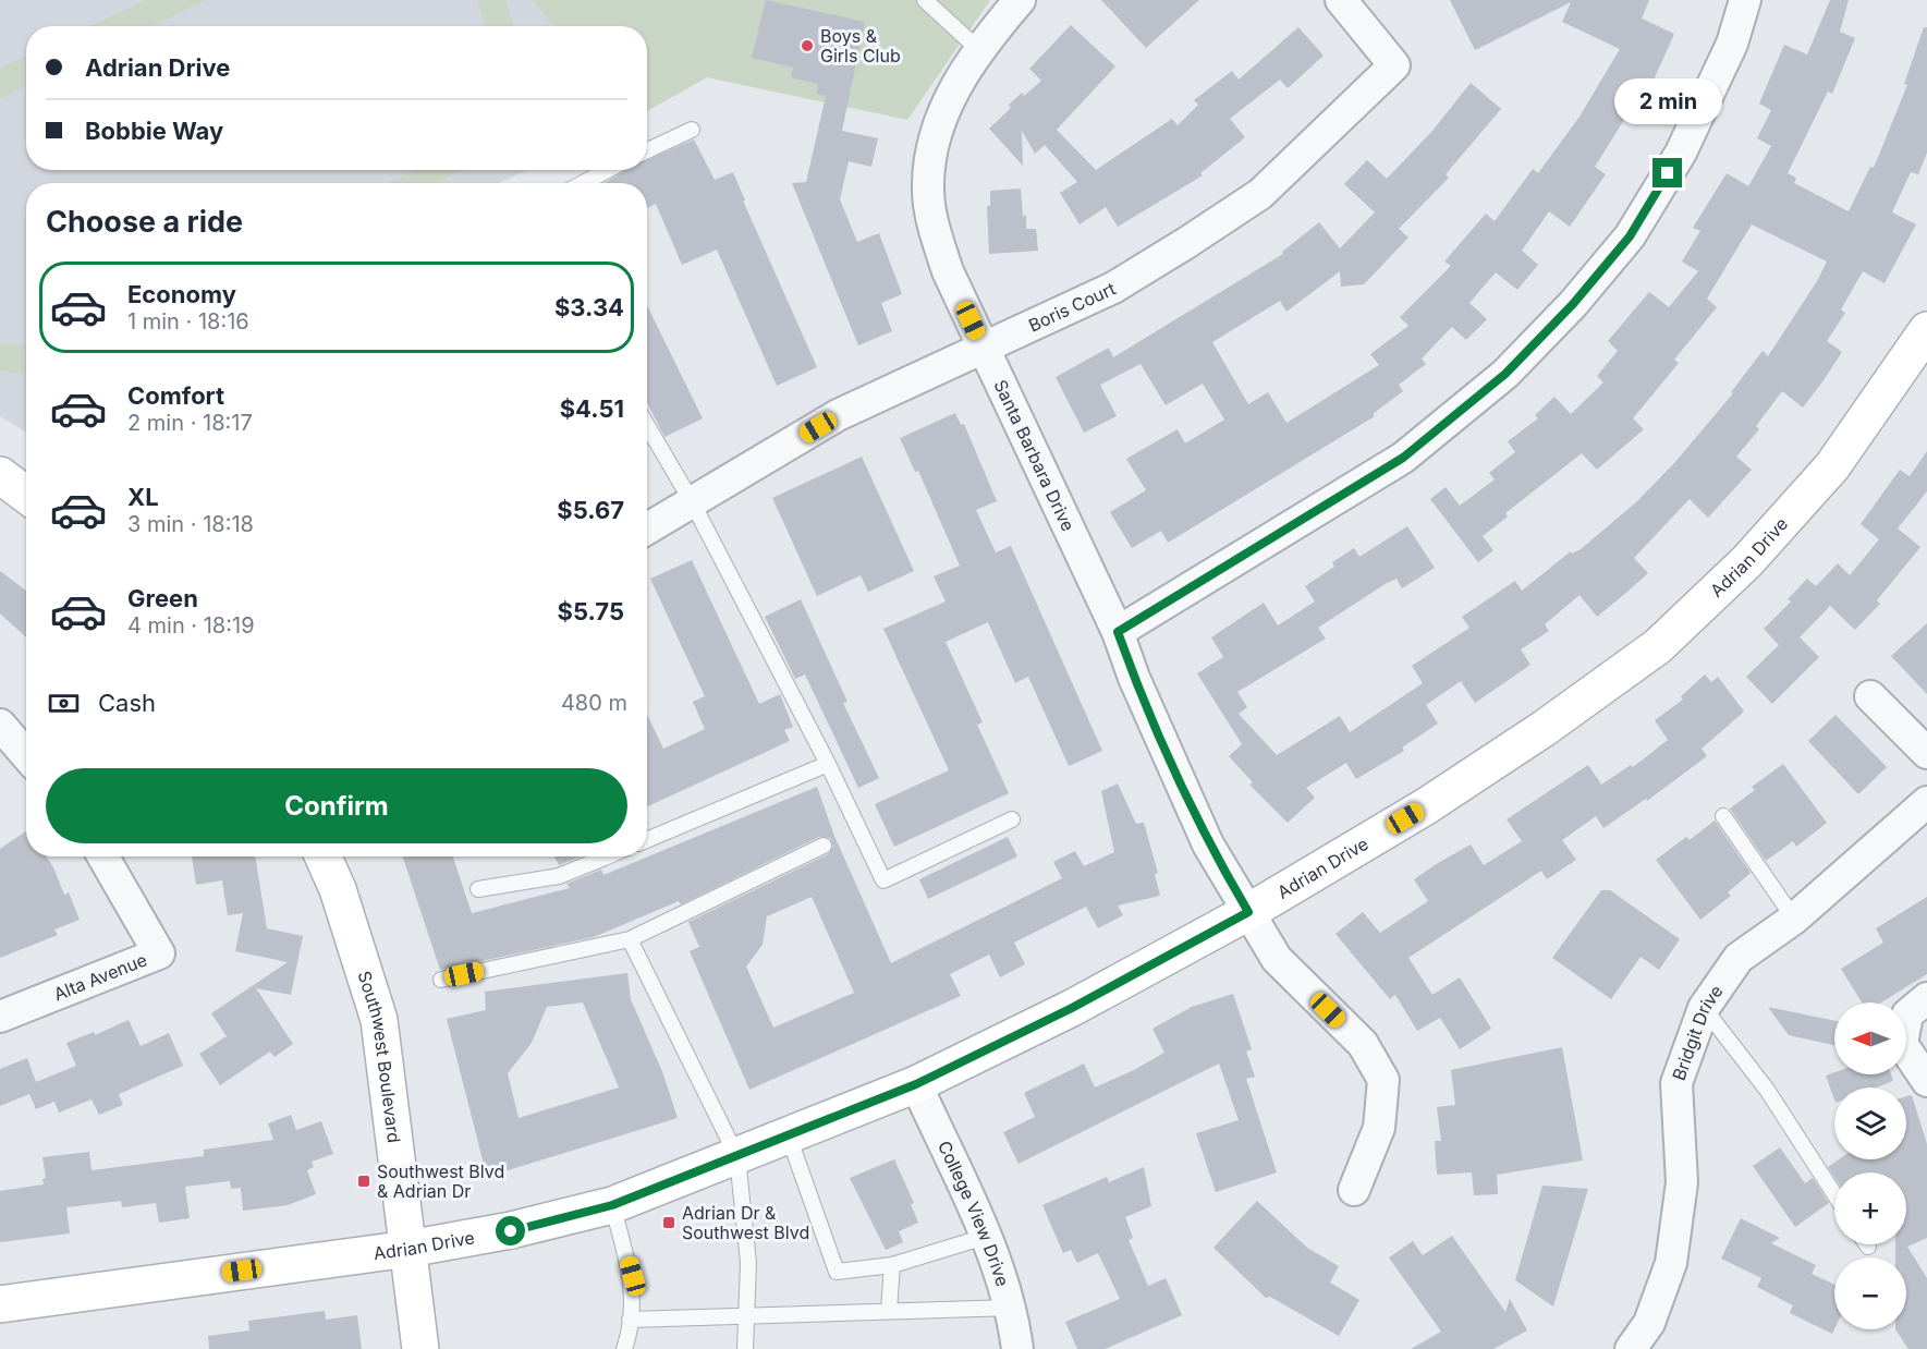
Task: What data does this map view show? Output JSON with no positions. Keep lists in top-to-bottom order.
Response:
{
  "streets": {
    "street": [
      "Boris Court",
      "Santa Barbara Drive",
      "Adrian Drive",
      "Alta Avenue",
      "Bridgit Drive",
      "Southwest Boulevard",
      "College View Drive"
    ]
  },
  "crossings": [
    ["Boris Court", "Santa Barbara Drive"],
    ["Santa Barbara Drive", "Adrian Drive"],
    ["Adrian Drive", "Southwest Boulevard"],
    ["Adrian Drive", "College View Drive"]
  ],
  "places": {
    "other": ["Boys & Girls Club"],
    "transit": ["Southwest Blvd & Adrian Dr", "Adrian Dr & Southwest Blvd"]
  },
  "north": "left",
  "page": {
    "banner": ["Adrian Drive", "Bobbie Way"],
    "bubble": "2 min",
    "heading": "Choose a ride",
    "list": [
      {
        "name": "Economy",
        "note": "1 min · 18:16",
        "value": "$3.34"
      },
      {
        "name": "Comfort",
        "note": "2 min · 18:17",
        "value": "$4.51"
      },
      {
        "name": "XL",
        "note": "3 min · 18:18",
        "value": "$5.67"
      },
      {
        "name": "Green",
        "note": "4 min · 18:19",
        "value": "$5.75"
      }
    ],
    "pay": ["Cash", "480 m"],
    "buttons": "Confirm",
    "map_buttons": ["+", "−"]
  }
}
